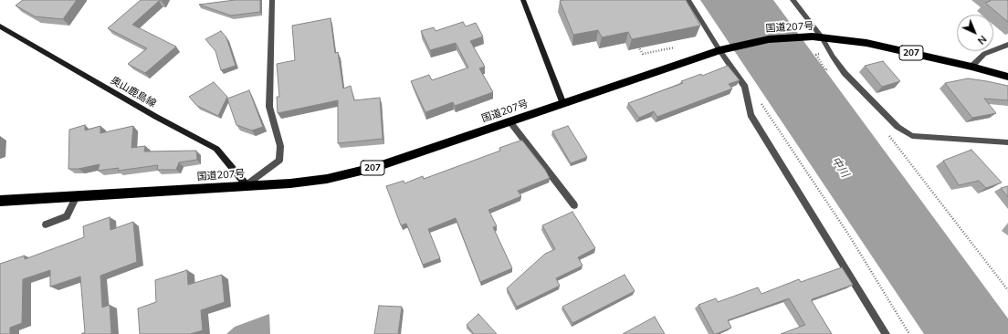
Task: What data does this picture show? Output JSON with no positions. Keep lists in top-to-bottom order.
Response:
{
  "streets": {
    "highway": ["国道207号", "207"],
    "main road": ["奥山鹿島線"]
  },
  "crossings": [
    ["国道207号", "奥山鹿島線"]
  ],
  "water": ["中川"],
  "north": "bottom right"
}
